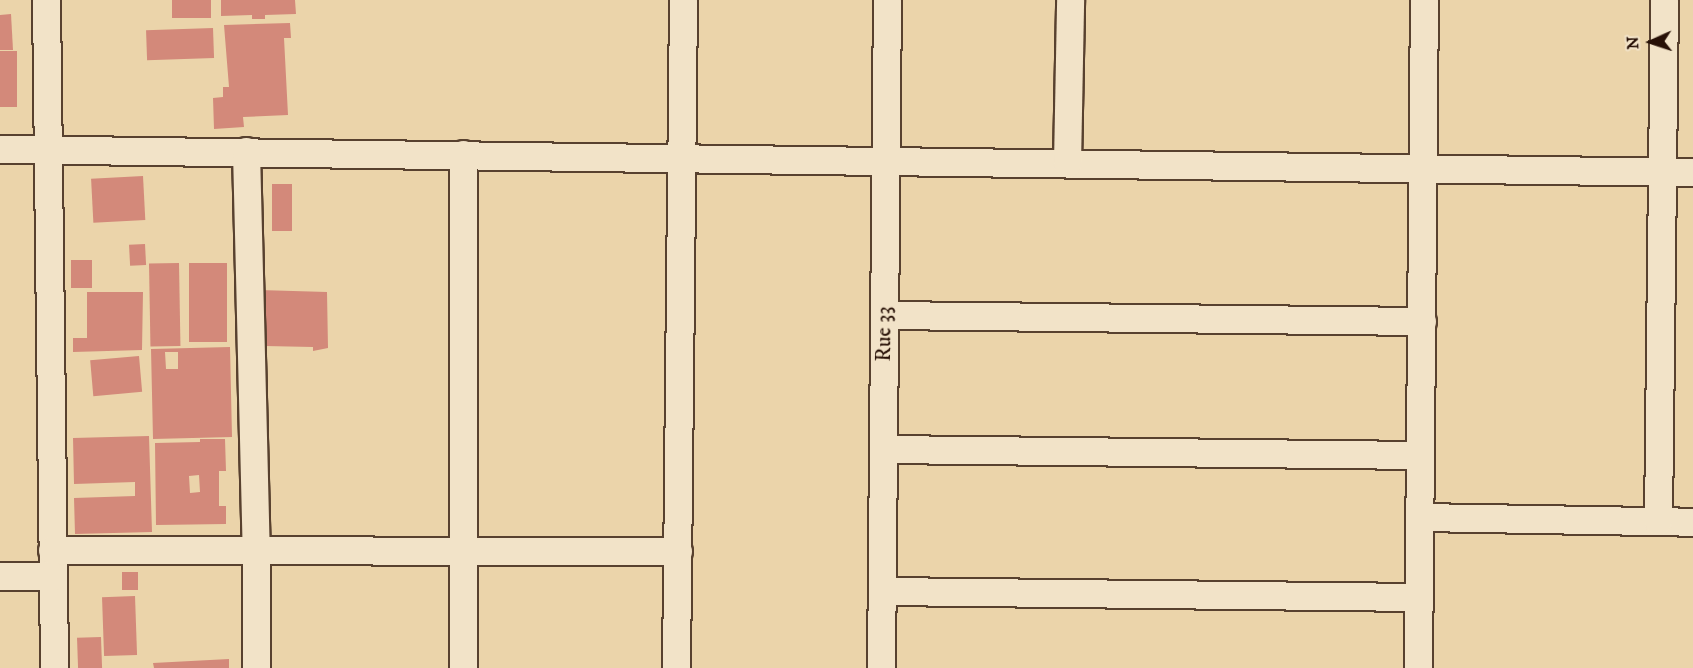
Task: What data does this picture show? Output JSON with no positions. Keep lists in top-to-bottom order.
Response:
{
  "streets": {
    "street": ["Rue 33"]
  },
  "north": "left"
}
